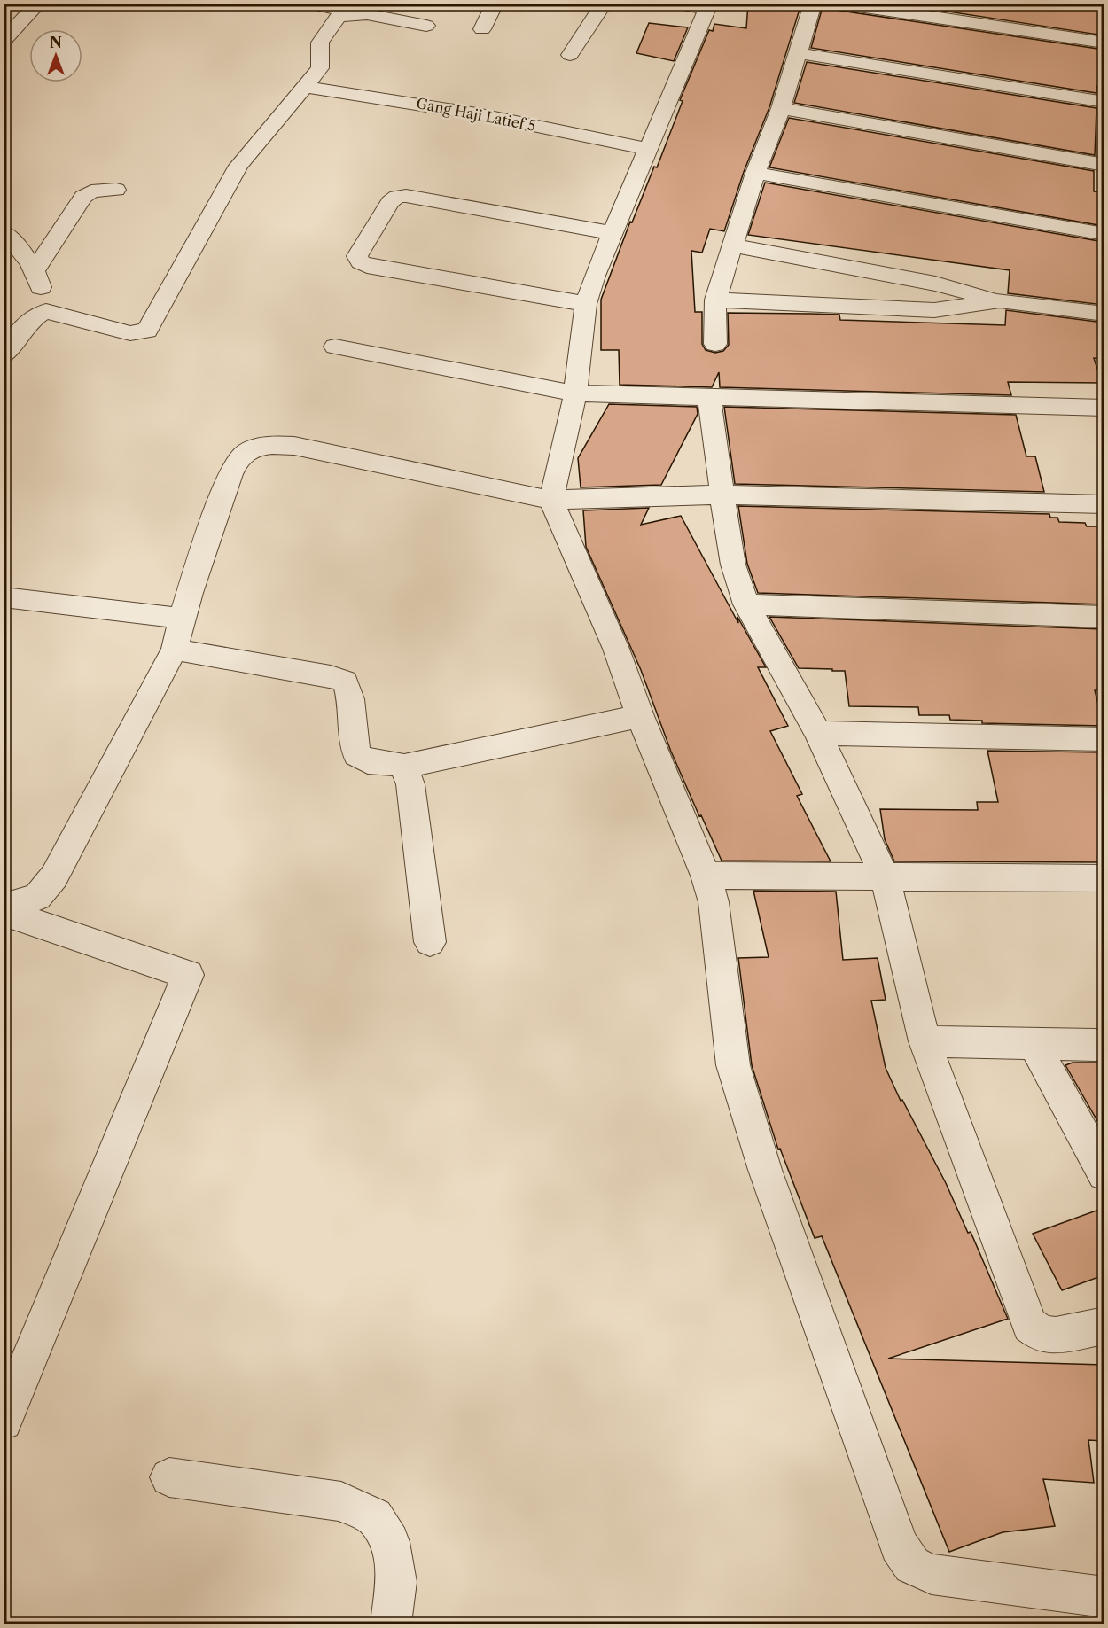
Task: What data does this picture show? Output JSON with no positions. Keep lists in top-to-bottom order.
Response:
{
  "streets": {
    "street": ["Gang Haji Latief 5"]
  },
  "north": "top"
}
